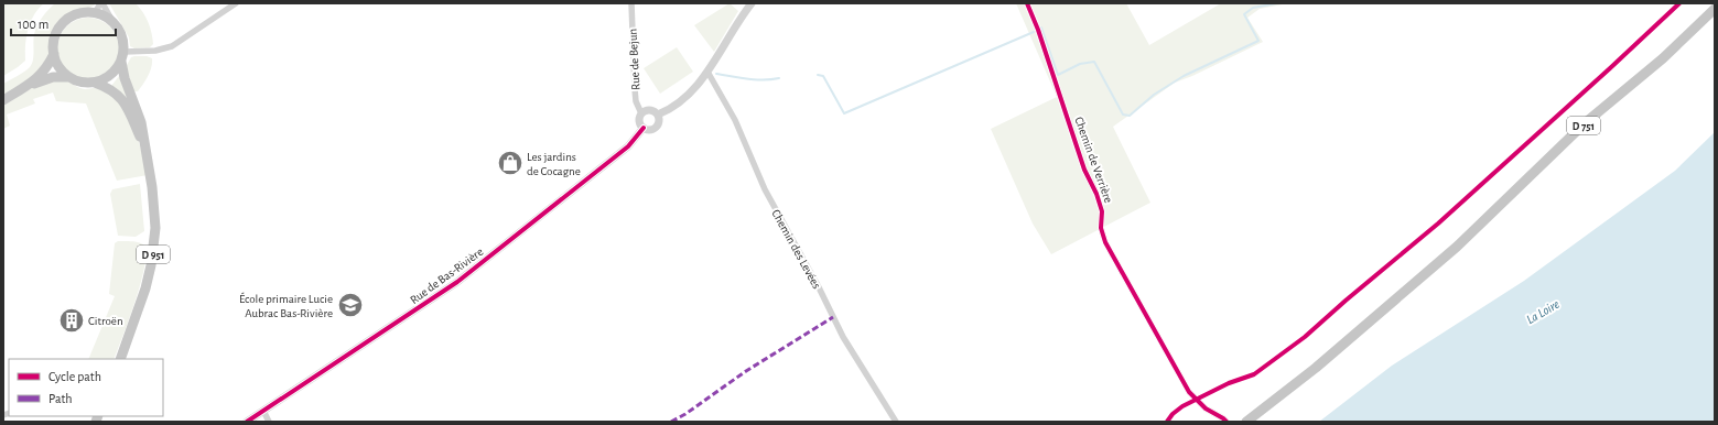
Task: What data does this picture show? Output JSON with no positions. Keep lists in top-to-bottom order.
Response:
{
  "streets": {
    "main road": ["D 751", "D 951"],
    "street": [
      "Rue de Bejun",
      "Chemin de Verrière",
      "Chemin des Levées",
      "Rue de Bas-Rivière"
    ]
  },
  "crossings": [
    ["Rue de Bejun", "Rue de Bas-Rivière"]
  ],
  "water": ["La Loire"],
  "places": {
    "shop": ["Les jardins de Cocagne"],
    "school or university": ["École primaire Lucie Aubrac Bas-Rivière"],
    "building": ["Citroën"]
  },
  "legend": ["Cycle path", "Path"],
  "scale_bar": "100 m"
}
